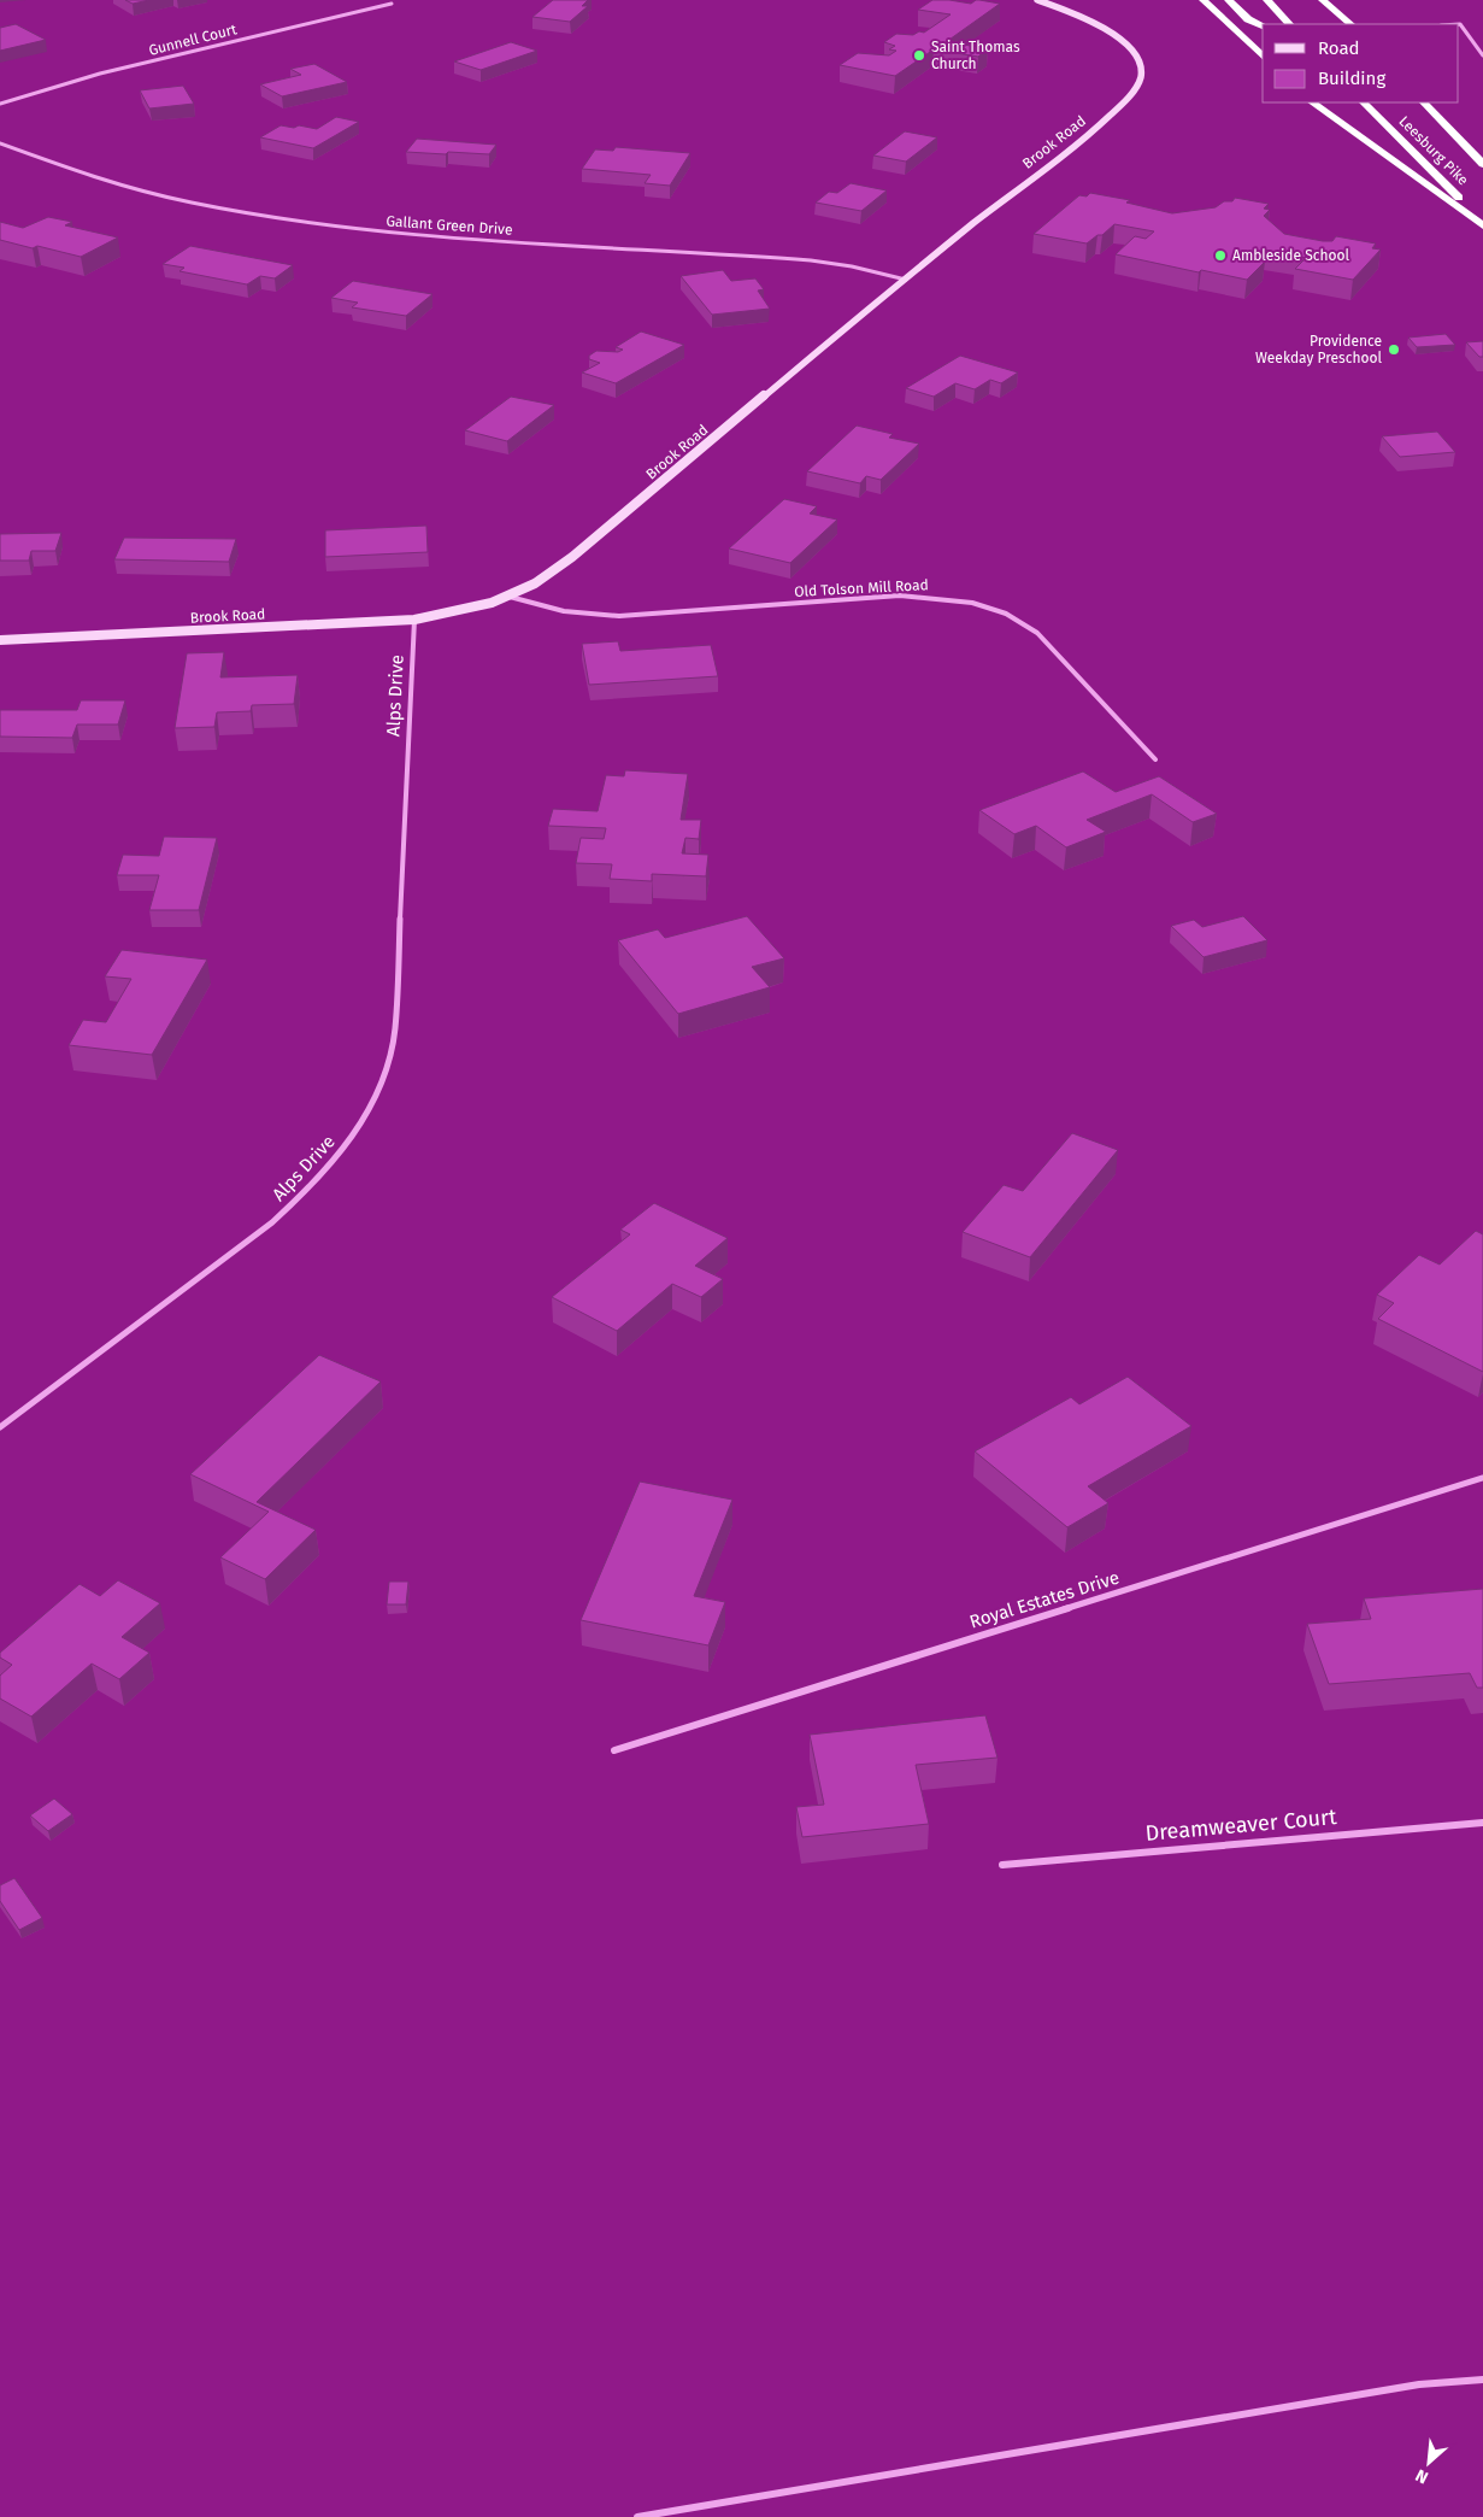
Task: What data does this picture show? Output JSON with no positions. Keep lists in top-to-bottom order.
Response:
{
  "streets": {
    "highway": ["Leesburg Pike"],
    "street": [
      "Gunnell Court",
      "Brook Road",
      "Gallant Green Drive",
      "Old Tolson Mill Road",
      "Alps Drive",
      "Royal Estates Drive",
      "Dreamweaver Court"
    ]
  },
  "crossings": [
    ["Brook Road", "Gallant Green Drive"],
    ["Brook Road", "Old Tolson Mill Road"],
    ["Brook Road", "Alps Drive"]
  ],
  "places": ["Saint Thomas Church", "Ambleside School", "Providence Weekday Preschool"],
  "legend": ["Road", "Building"],
  "north": "bottom left"
}
